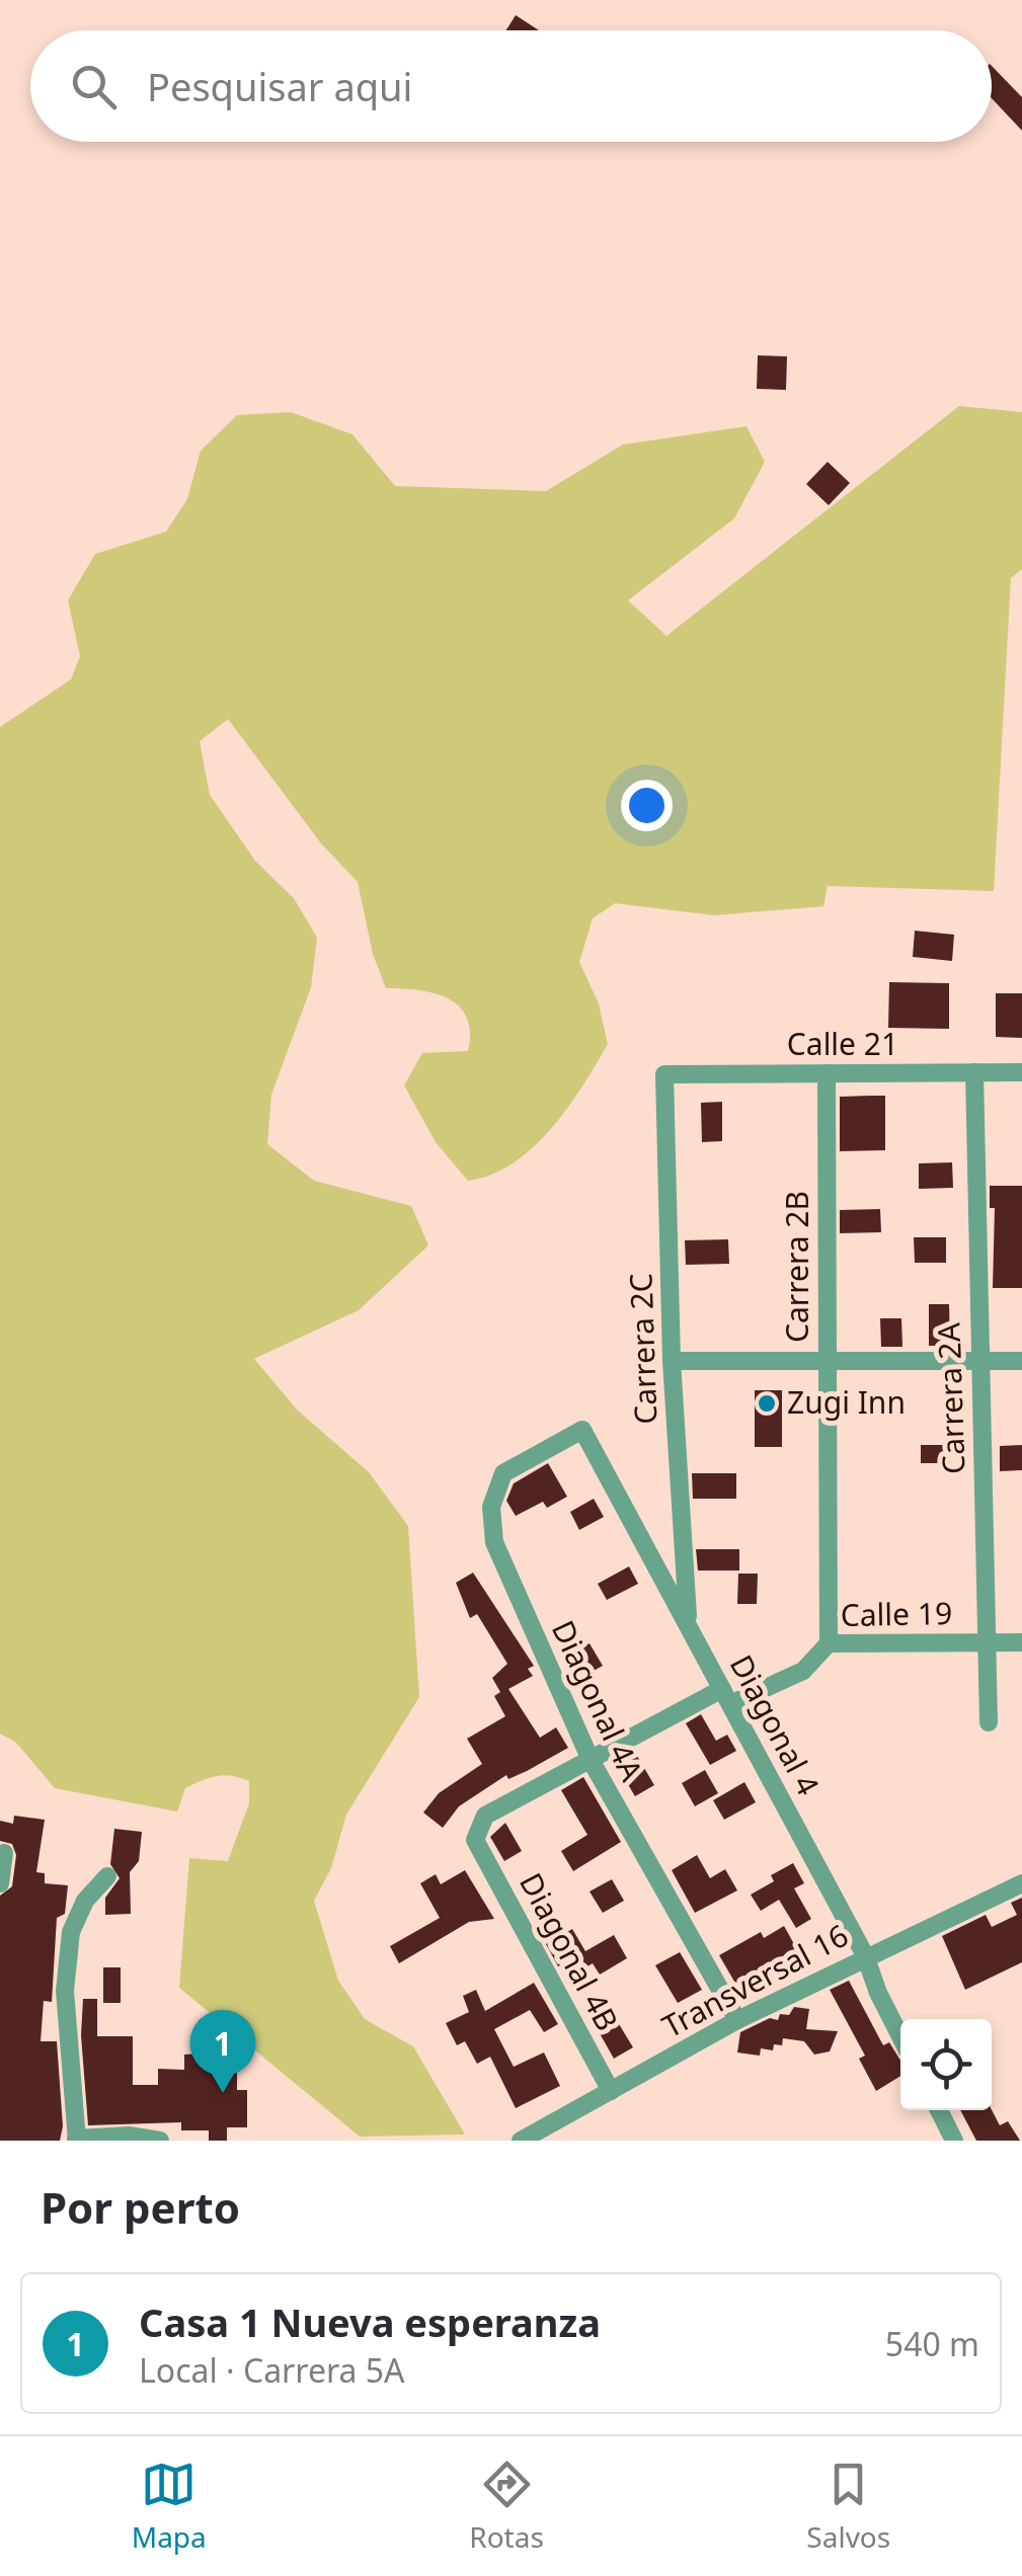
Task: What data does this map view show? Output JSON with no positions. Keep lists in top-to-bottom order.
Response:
{
  "streets": {
    "street": [
      "Calle 21",
      "Carrera 2B",
      "Carrera 2C",
      "Carrera 2A",
      "Calle 19",
      "Diagonal 4A",
      "Diagonal 4",
      "Diagonal 4B",
      "Transversal 16"
    ]
  },
  "crossings": [
    ["Calle 21", "Carrera 2B"],
    ["Calle 21", "Carrera 2C"],
    ["Calle 21", "Carrera 2A"],
    ["Carrera 2B", "Calle 19"],
    ["Carrera 2C", "Diagonal 4"],
    ["Carrera 2A", "Calle 19"],
    ["Calle 19", "Diagonal 4A"],
    ["Calle 19", "Diagonal 4"],
    ["Calle 19", "Diagonal 4B"],
    ["Diagonal 4A", "Diagonal 4"],
    ["Diagonal 4A", "Transversal 16"],
    ["Diagonal 4", "Transversal 16"],
    ["Diagonal 4B", "Transversal 16"]
  ],
  "places": ["Zugi Inn"],
  "page": {
    "search": "Pesquisar aqui",
    "pins": "1",
    "heading": "Por perto",
    "list": [
      {
        "mark": "1",
        "name": "Casa 1 Nueva esperanza",
        "note": "Local · Carrera 5A",
        "value": "540 m"
      }
    ],
    "nav": ["Mapa", "Rotas", "Salvos"]
  }
}
